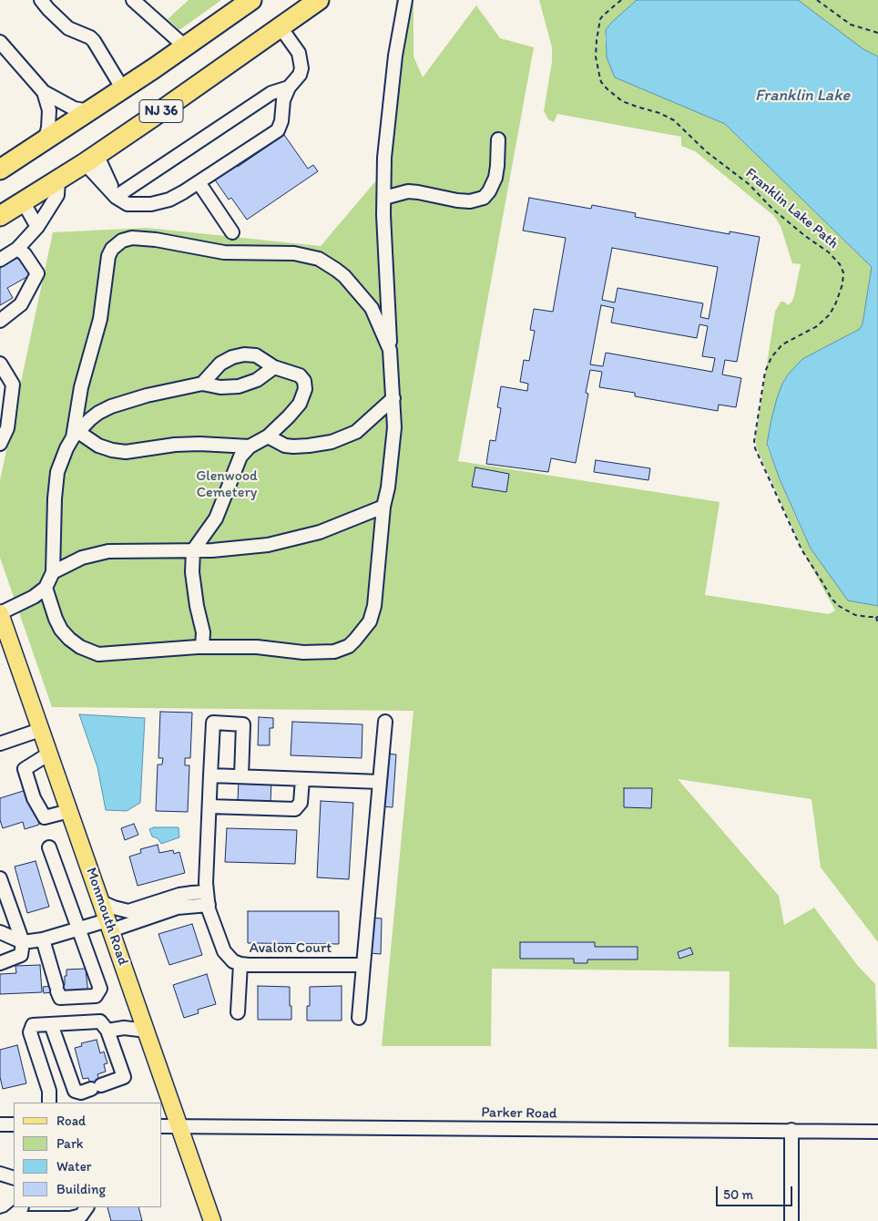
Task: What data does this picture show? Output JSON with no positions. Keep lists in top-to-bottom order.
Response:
{
  "streets": {
    "highway": ["NJ 36"],
    "main road": ["Monmouth Road"],
    "street": ["Avalon Court", "Parker Road"],
    "path": ["Franklin Lake Path"]
  },
  "crossings": [
    ["Monmouth Road", "Parker Road"]
  ],
  "water": ["Franklin Lake"],
  "parks": ["Glenwood Cemetery"],
  "legend": [
    "Road",
    "Park",
    "Water",
    "Building"
  ],
  "scale_bar": "50 m"
}
